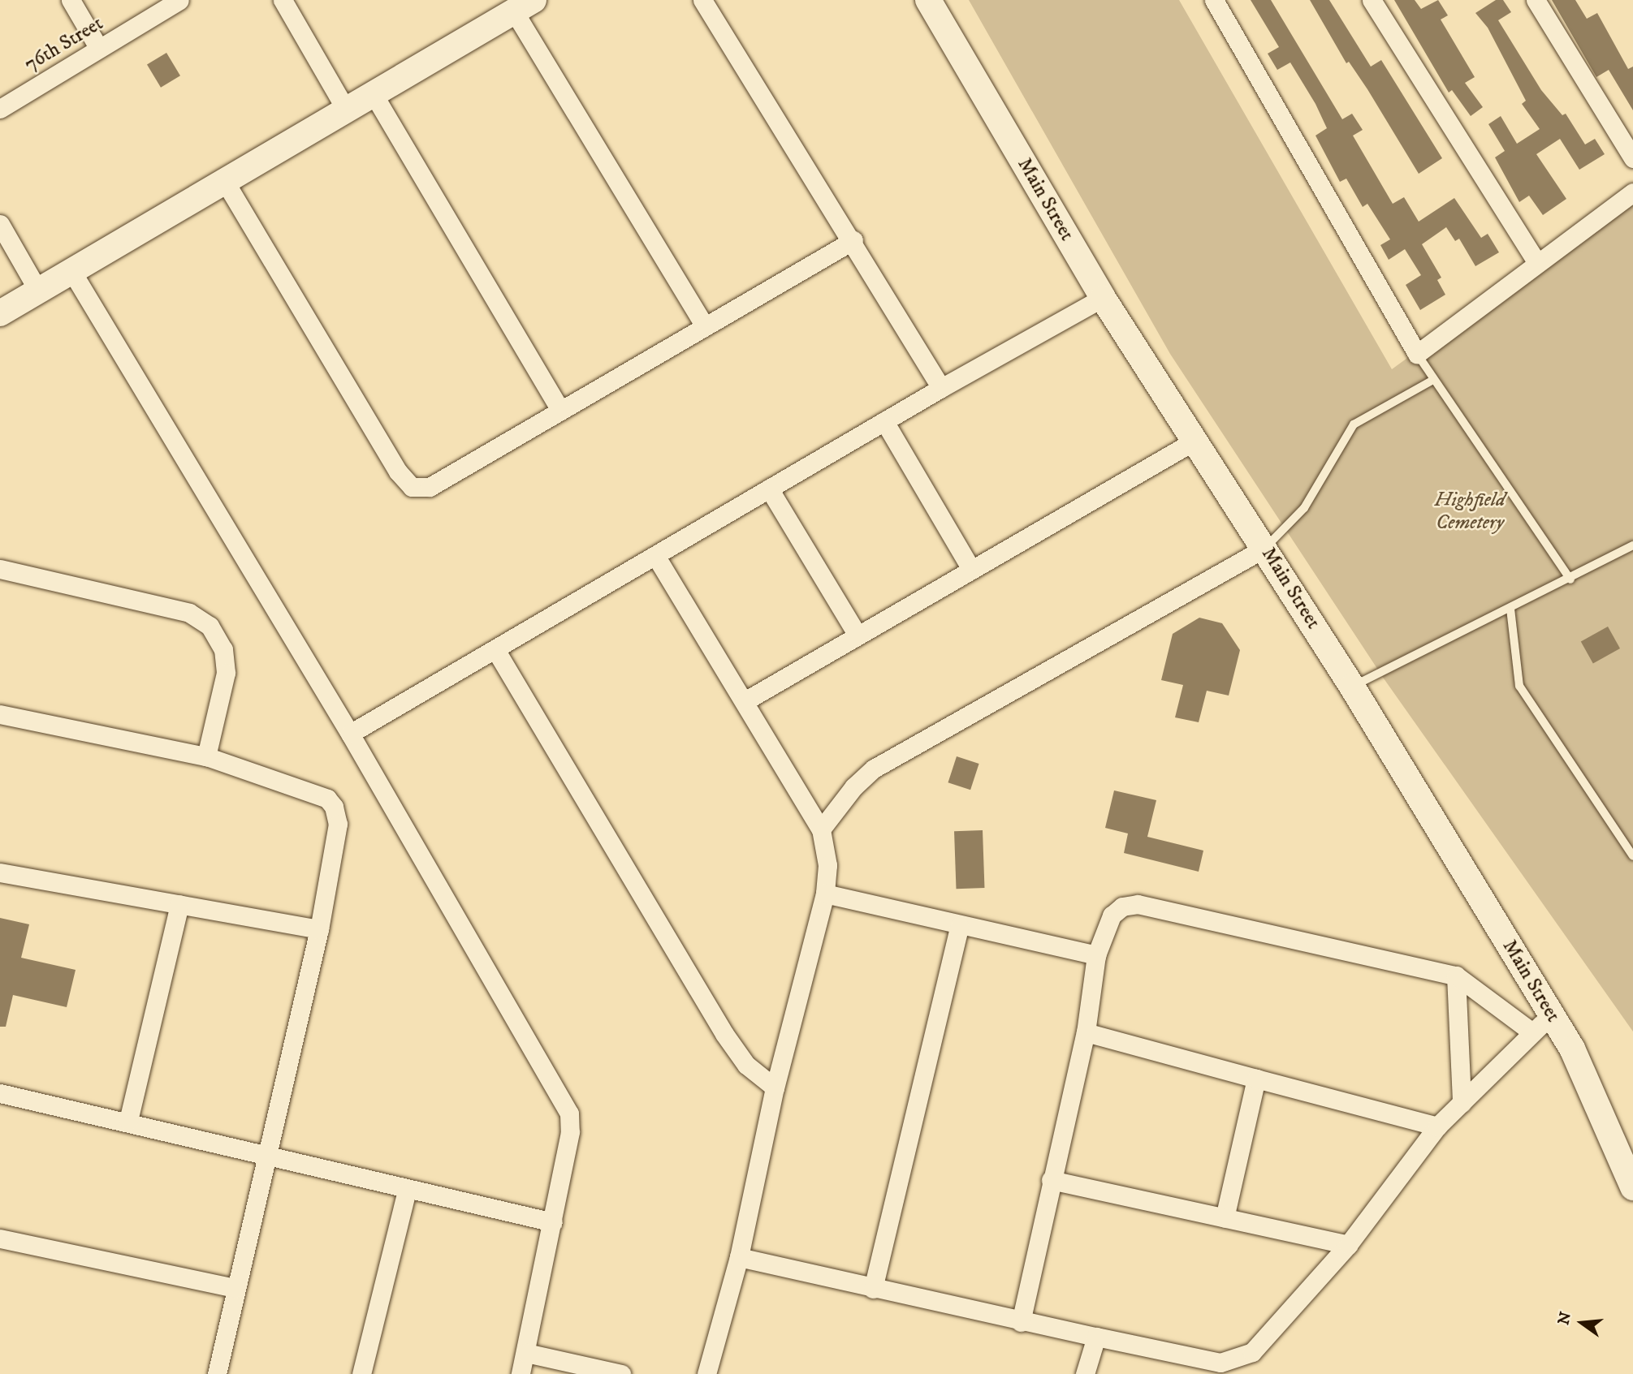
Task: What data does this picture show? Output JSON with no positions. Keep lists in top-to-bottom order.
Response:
{
  "streets": {
    "street": ["76th Street", "Main Street"]
  },
  "parks": ["Highfield Cemetery"],
  "north": "left"
}
